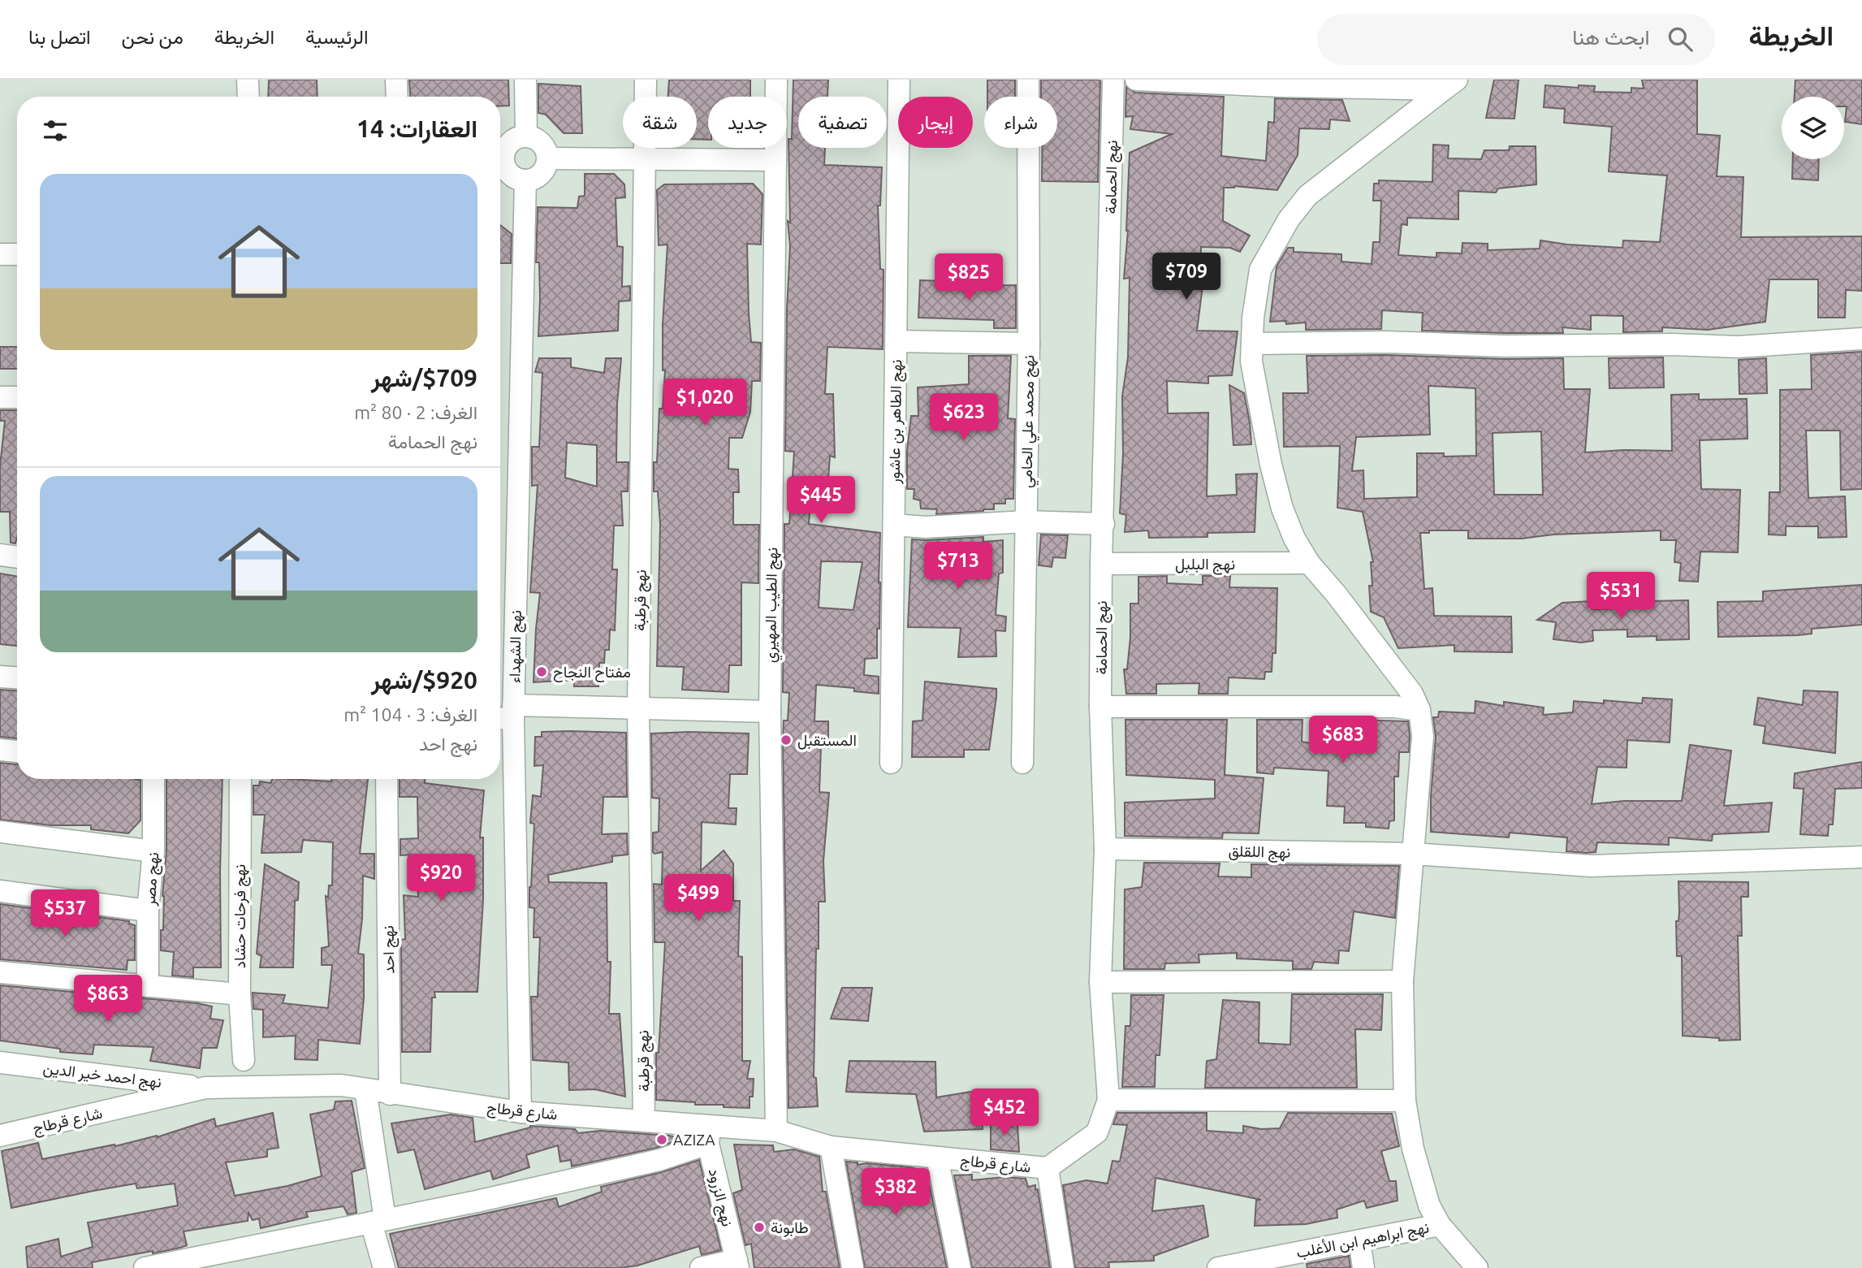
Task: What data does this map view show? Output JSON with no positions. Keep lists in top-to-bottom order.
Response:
{
  "streets": {
    "street": [
      "نهج الحمامة",
      "نهج الطاهر بن عاشور",
      "نهج محمد علي الحامي",
      "نهج البلبل",
      "نهج قرطبة",
      "نهج الطيب المهيري",
      "نهج الشهداء",
      "نهج اللقلق",
      "نهج مصر",
      "نهج فرحات حشاد",
      "نهج احد",
      "نهج احمد خير الدين",
      "شارع قرطاج",
      "نهج الزرود",
      "نهج ابراهيم ابن الأغلب"
    ]
  },
  "crossings": [
    ["نهج الحمامة", "نهج البلبل"],
    ["نهج الحمامة", "نهج اللقلق"],
    ["نهج الحمامة", "شارع قرطاج"],
    ["نهج قرطبة", "شارع قرطاج"],
    ["نهج الطيب المهيري", "شارع قرطاج"],
    ["نهج الشهداء", "شارع قرطاج"],
    ["نهج احد", "شارع قرطاج"],
    ["نهج احمد خير الدين", "شارع قرطاج"],
    ["شارع قرطاج", "نهج الزرود"]
  ],
  "places": [
    "مفتاح النجاح",
    "المستقبل",
    "AZIZA",
    "طابونة"
  ],
  "page": {
    "header": "الخريطة",
    "search": "ابحث هنا",
    "nav": [
      "الرئيسية",
      "الخريطة",
      "من نحن",
      "اتصل بنا"
    ],
    "chip": [
      "شراء",
      "إيجار",
      "تصفية",
      "جديد",
      "شقة"
    ],
    "heading": "العقارات: 14",
    "list": [
      {
        "name": "$709/شهر",
        "note": "الغرف: 2 · 80 m² · نهج الحمامة"
      },
      {
        "name": "$920/شهر",
        "note": "الغرف: 3 · 104 m² · نهج احد"
      }
    ],
    "price": [
      "$709",
      "$825",
      "$1,020",
      "$623",
      "$445",
      "$713",
      "$531",
      "$683",
      "$920",
      "$499",
      "$537",
      "$863",
      "$452",
      "$382"
    ]
  }
}
